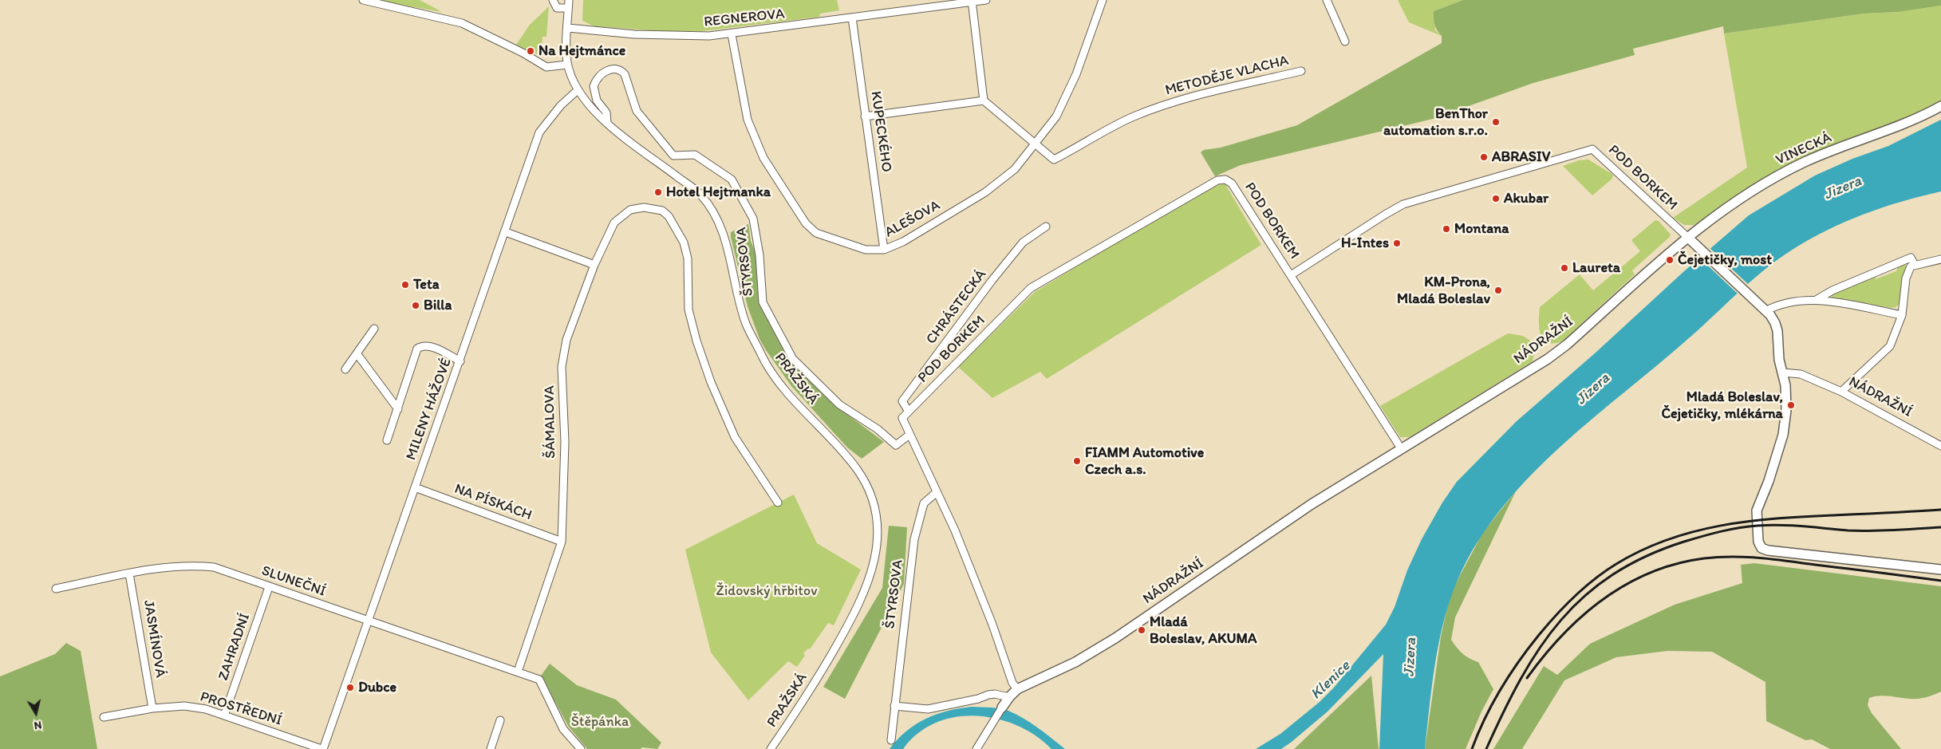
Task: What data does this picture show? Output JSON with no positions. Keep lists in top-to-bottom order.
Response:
{
  "streets": {
    "street": [
      "REGNEROVA",
      "METODĚJE VLACHA",
      "KUPECKÉHO",
      "VINECKÁ",
      "POD BORKEM",
      "ALEŠOVA",
      "ŠTYRSOVA",
      "CHRÁSTECKÁ",
      "NÁDRAŽNÍ",
      "PRAŽSKÁ",
      "MILENY HÁŽOVÉ",
      "ŠÁMALOVA",
      "NA PÍSKÁCH",
      "SLUNEČNÍ",
      "JASMÍNOVÁ",
      "ZAHRADNÍ",
      "PROSTŘEDNÍ"
    ]
  },
  "crossings": [
    ["REGNEROVA", "KUPECKÉHO"],
    ["REGNEROVA", "ALEŠOVA"],
    ["REGNEROVA", "PRAŽSKÁ"],
    ["METODĚJE VLACHA", "ALEŠOVA"],
    ["KUPECKÉHO", "ALEŠOVA"],
    ["VINECKÁ", "POD BORKEM"],
    ["VINECKÁ", "NÁDRAŽNÍ"],
    ["POD BORKEM", "ŠTYRSOVA"],
    ["POD BORKEM", "CHRÁSTECKÁ"],
    ["POD BORKEM", "NÁDRAŽNÍ"],
    ["ŠTYRSOVA", "PRAŽSKÁ"],
    ["PRAŽSKÁ", "MILENY HÁŽOVÉ"],
    ["MILENY HÁŽOVÉ", "NA PÍSKÁCH"],
    ["MILENY HÁŽOVÉ", "SLUNEČNÍ"],
    ["MILENY HÁŽOVÉ", "PROSTŘEDNÍ"],
    ["ŠÁMALOVA", "NA PÍSKÁCH"],
    ["ŠÁMALOVA", "SLUNEČNÍ"],
    ["SLUNEČNÍ", "JASMÍNOVÁ"],
    ["SLUNEČNÍ", "ZAHRADNÍ"],
    ["JASMÍNOVÁ", "PROSTŘEDNÍ"],
    ["ZAHRADNÍ", "PROSTŘEDNÍ"]
  ],
  "water": ["Jizera", "Klenice"],
  "parks": ["Židovský hřbitov", "Štěpánka"],
  "places": [
    "Na Hejtmánce",
    "BenThor automation s.r.o.",
    "ABRASIV",
    "Hotel Hejtmanka",
    "Akubar",
    "Montana",
    "H-Intes",
    "Čejetičky, most",
    "Laureta",
    "Teta",
    "KM-Prona, Mladá Boleslav",
    "Billa",
    "Mladá Boleslav, Čejetičky, mlékárna",
    "FIAMM Automotive Czech a.s.",
    "Mladá Boleslav, AKUMA",
    "Dubce"
  ],
  "north": "bottom"
}
